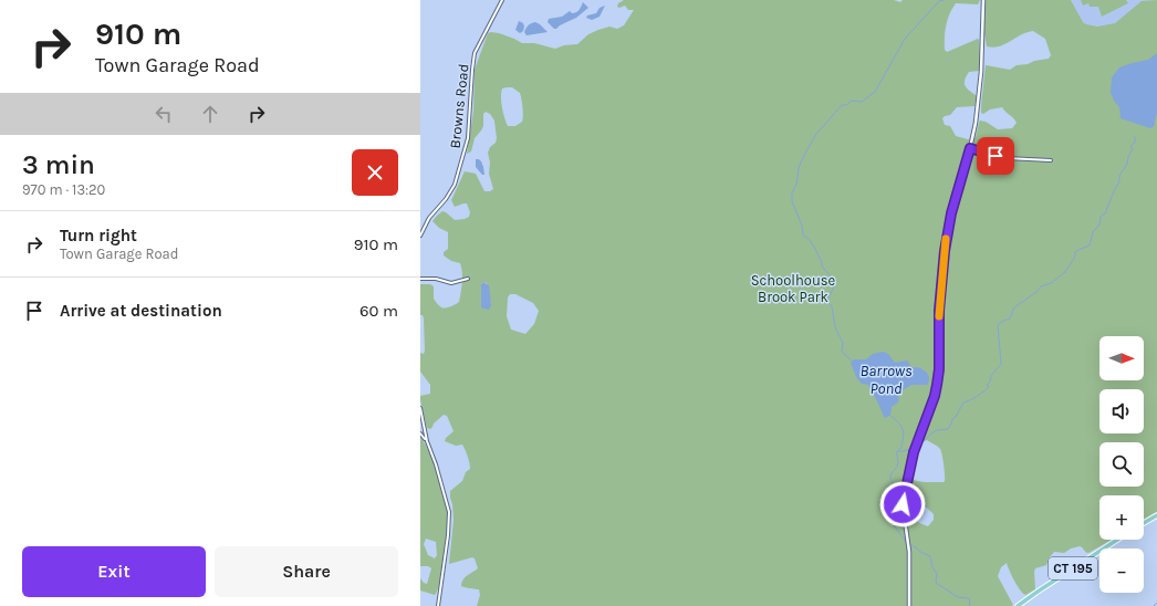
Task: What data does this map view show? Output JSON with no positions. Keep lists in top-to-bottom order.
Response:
{
  "streets": {
    "main road": ["CT 195"],
    "street": ["Browns Road"]
  },
  "water": ["Barrows Pond"],
  "parks": ["Schoolhouse Brook Park"],
  "north": "right",
  "page": {
    "turn": ["910 m", "Town Garage Road"],
    "heading": ["3 min", "970 m · 13:20"],
    "list": [
      {
        "name": "Turn right",
        "note": "Town Garage Road",
        "value": "910 m"
      },
      {
        "name": "Arrive at destination",
        "value": "60 m"
      }
    ],
    "map_buttons": ["+", "−"],
    "buttons": ["Exit", "Share"]
  }
}
